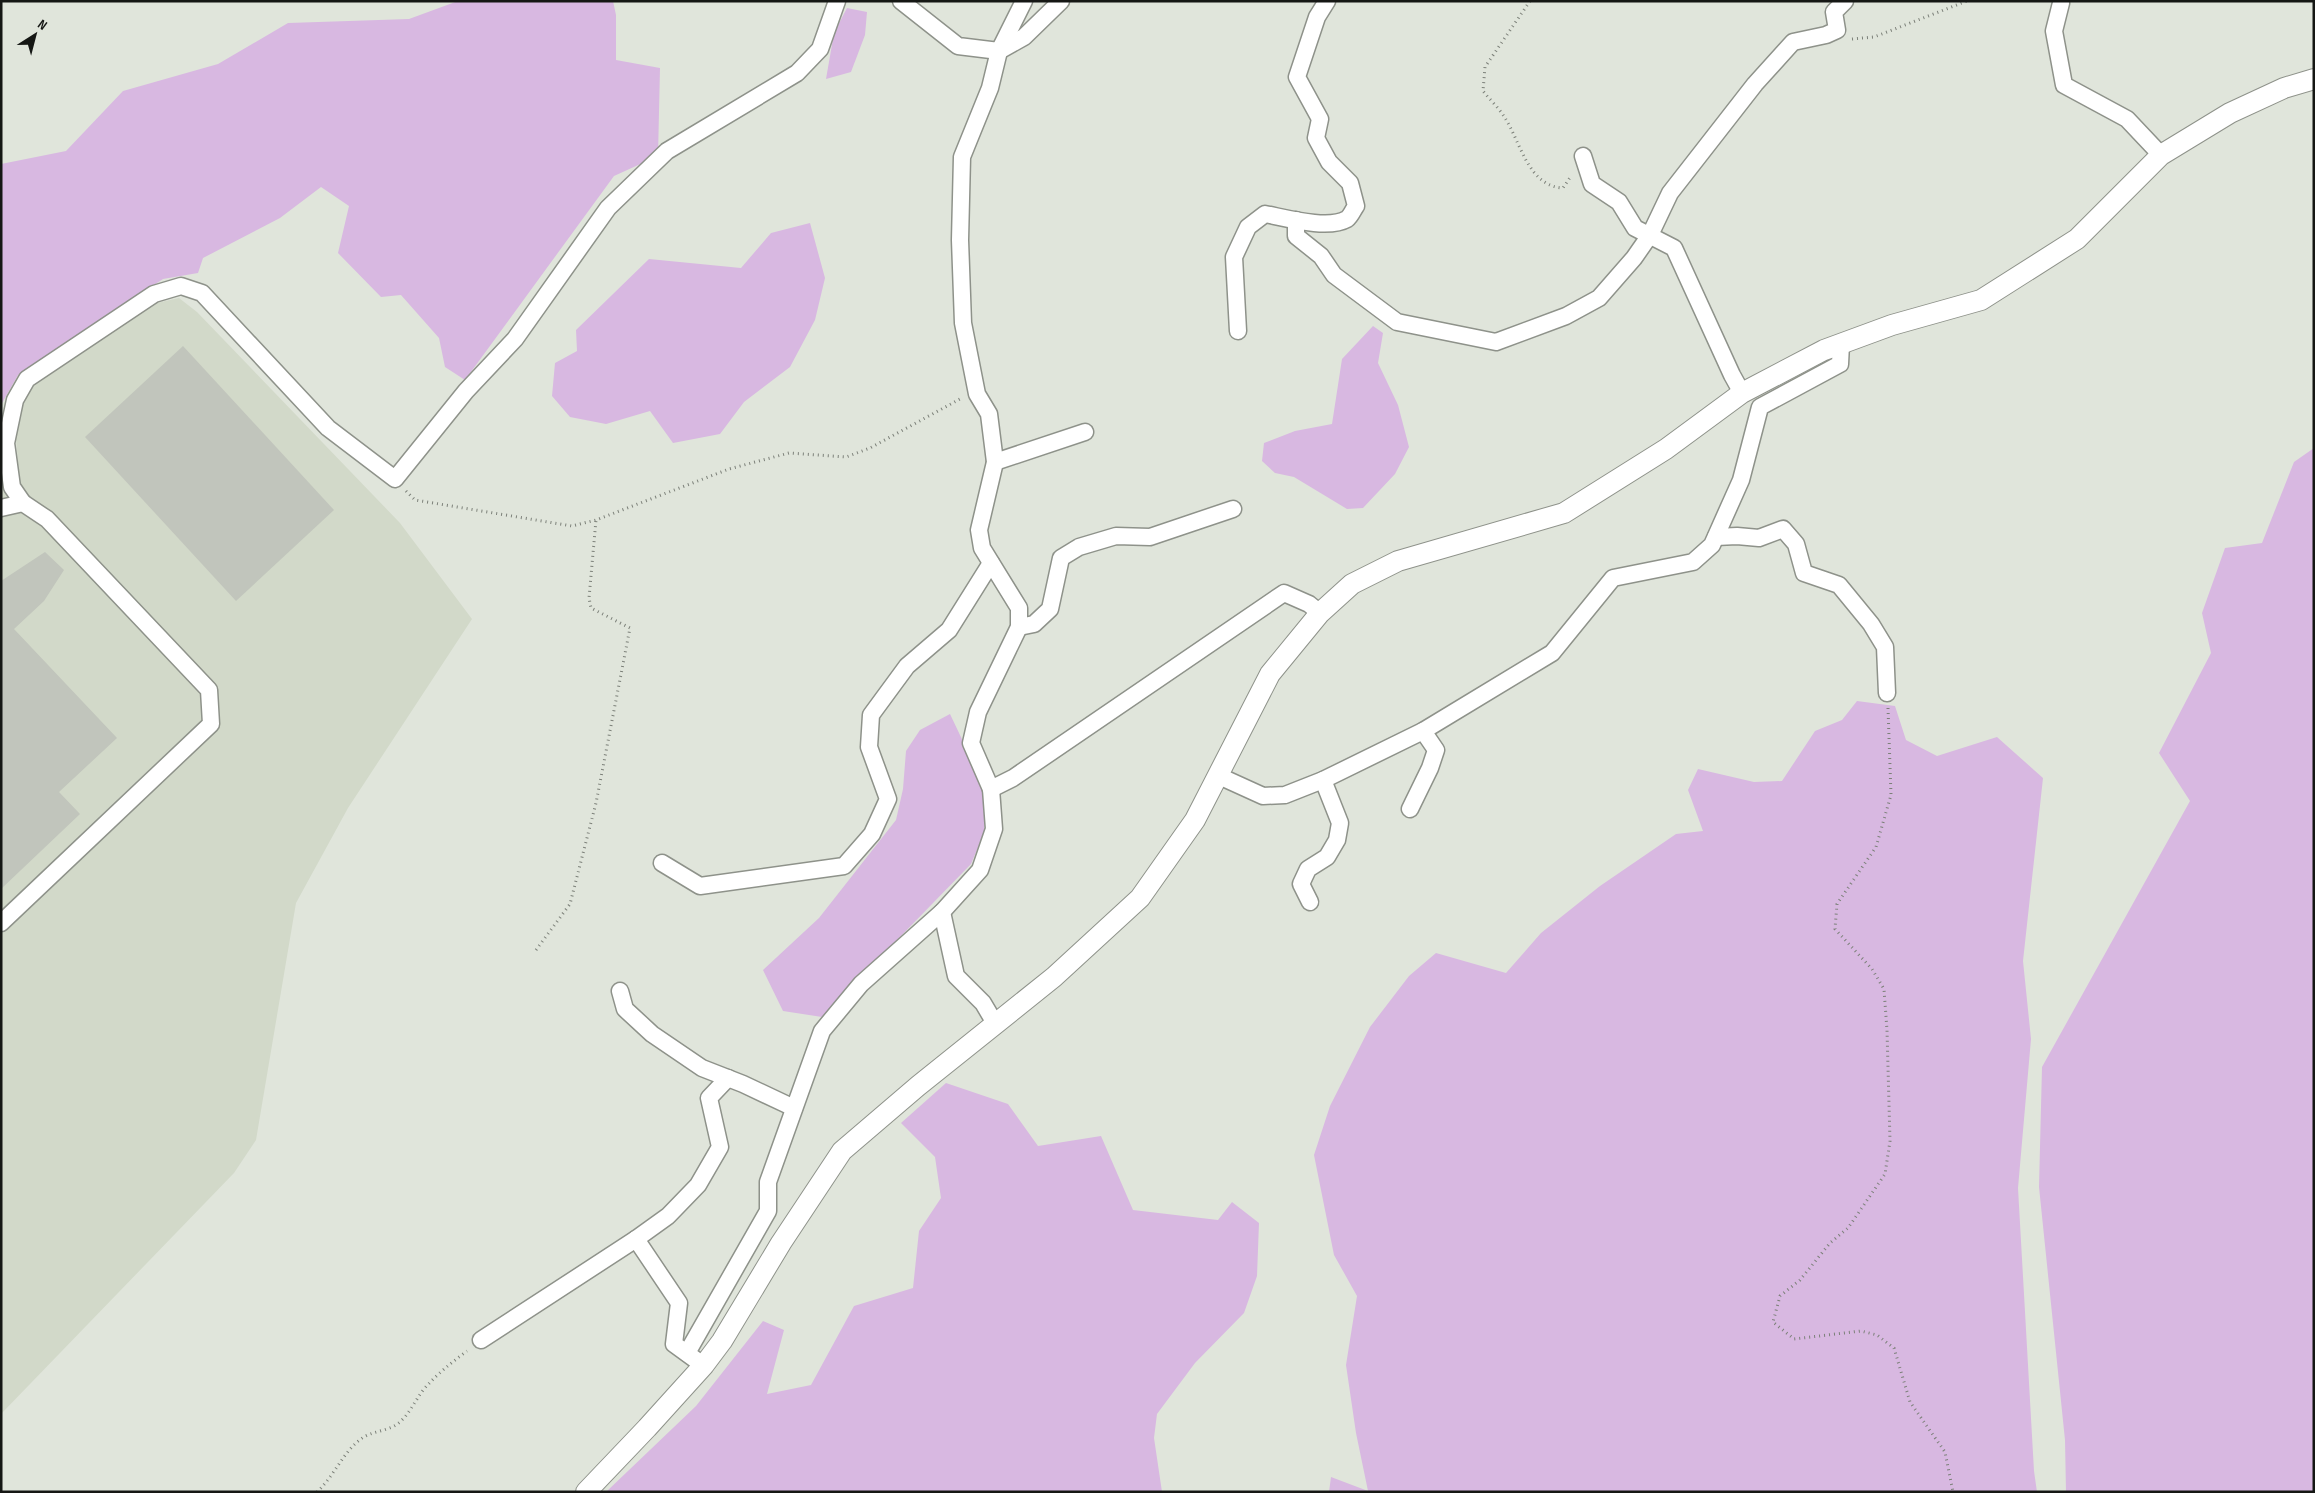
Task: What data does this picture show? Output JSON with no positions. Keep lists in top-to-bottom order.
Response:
{
  "north": "top right"
}
